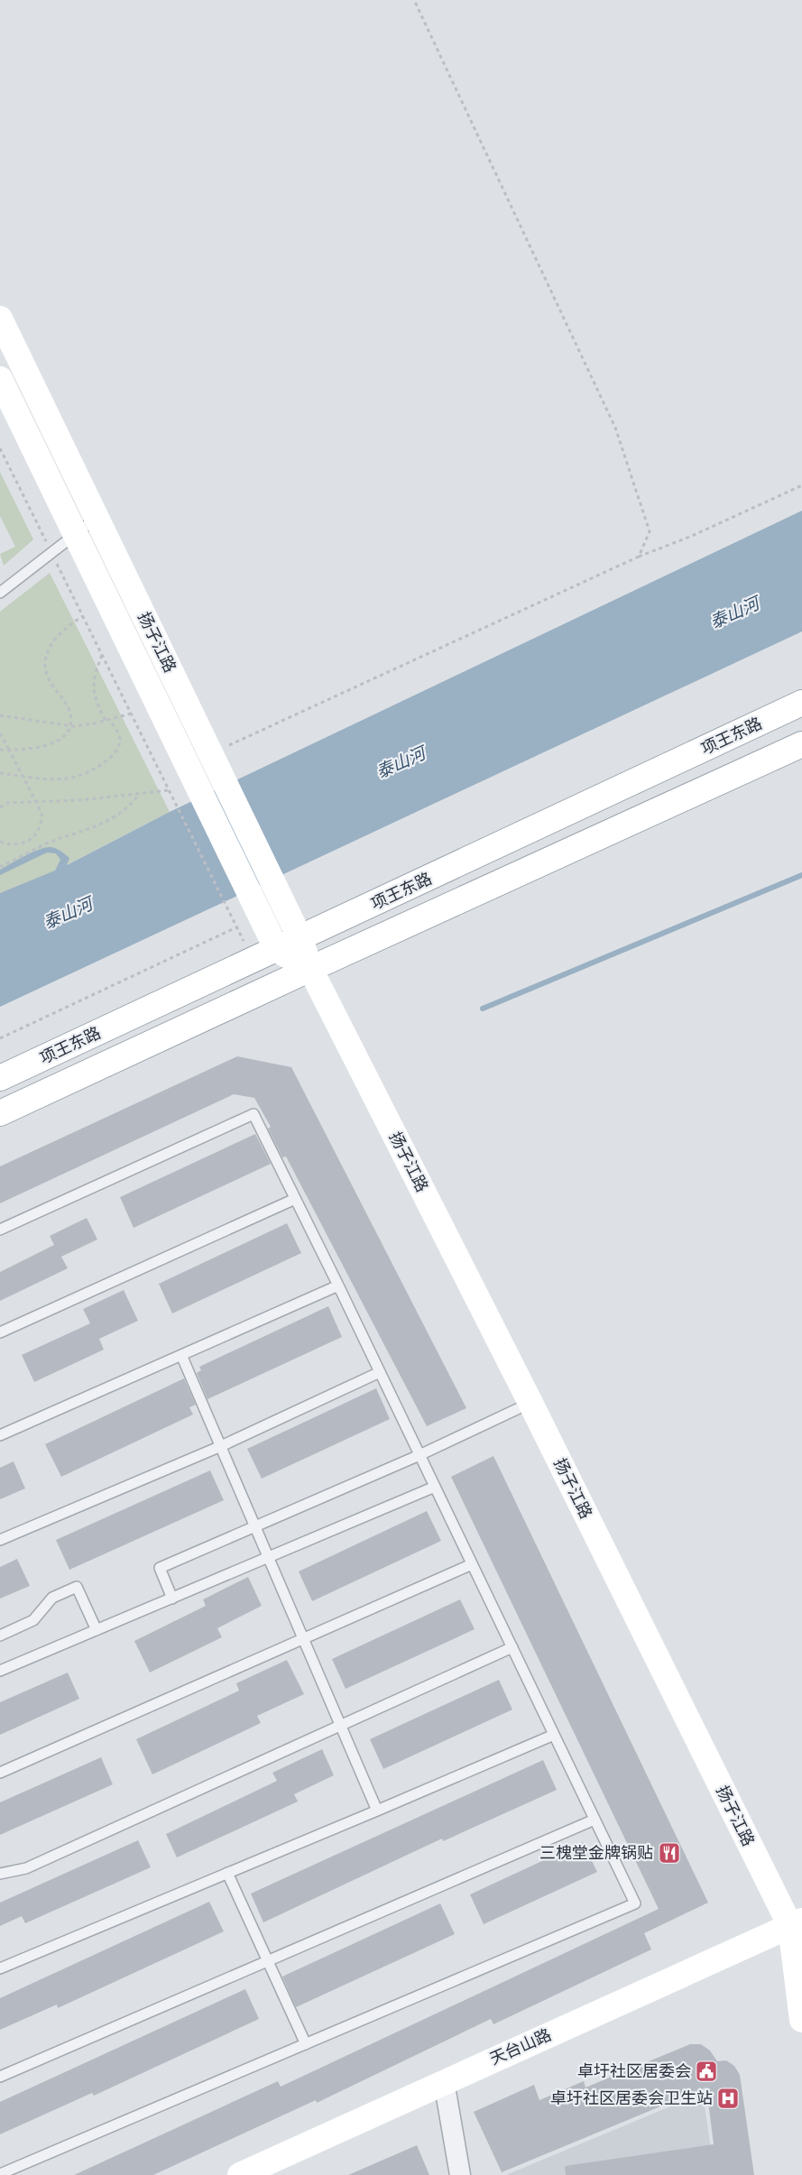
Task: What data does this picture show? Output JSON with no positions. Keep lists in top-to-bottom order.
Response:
{
  "streets": {
    "street": ["扬子江路", "项王东路", "天台山路"]
  },
  "crossings": [
    ["扬子江路", "项王东路"],
    ["扬子江路", "天台山路"]
  ],
  "water": ["泰山河"],
  "places": {
    "restaurant": ["三槐堂金牌锅贴"],
    "public building": ["卓圩社区居委会"],
    "hospital": ["卓圩社区居委会卫生站"]
  }
}
